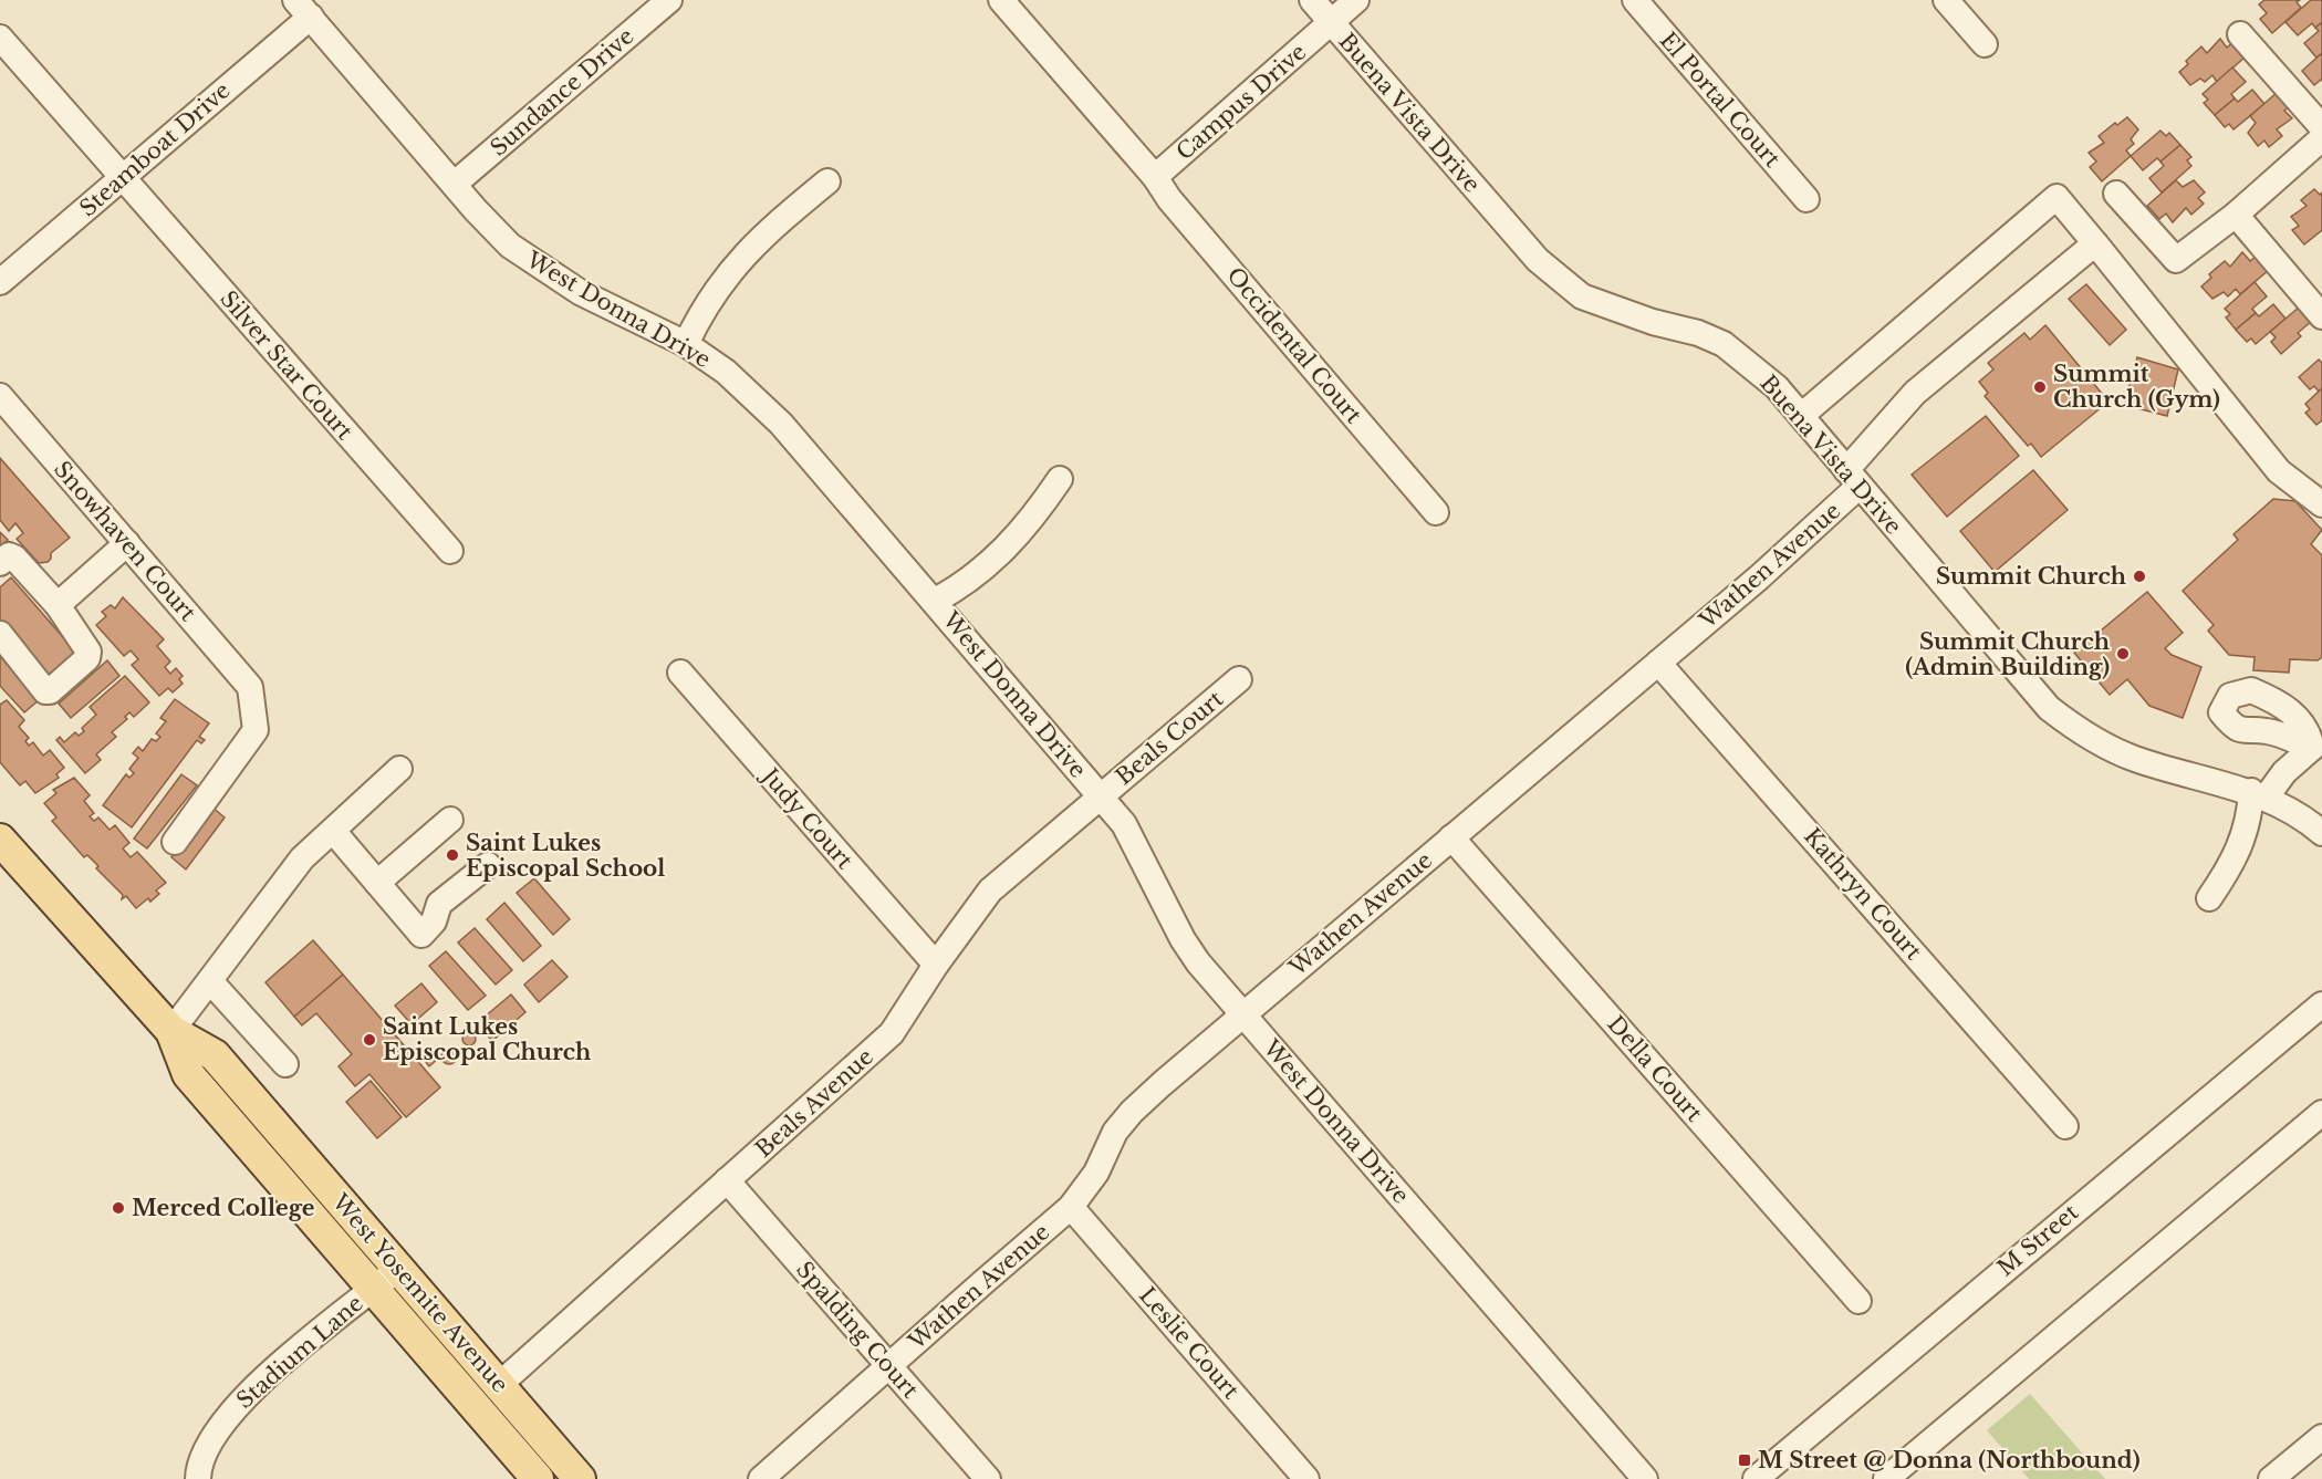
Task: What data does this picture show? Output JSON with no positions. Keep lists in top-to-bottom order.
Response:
{
  "streets": {
    "main road": ["West Yosemite Avenue"],
    "street": [
      "Sundance Drive",
      "El Portal Court",
      "Campus Drive",
      "Buena Vista Drive",
      "Steamboat Drive",
      "West Donna Drive",
      "Occidental Court",
      "Silver Star Court",
      "Snowhaven Court",
      "Wathen Avenue",
      "Beals Court",
      "Judy Court",
      "Kathryn Court",
      "Della Court",
      "Beals Avenue",
      "M Street",
      "Spalding Court",
      "Leslie Court",
      "Stadium Lane"
    ]
  },
  "crossings": [
    ["Sundance Drive", "West Donna Drive"],
    ["Campus Drive", "Buena Vista Drive"],
    ["Campus Drive", "Occidental Court"],
    ["Buena Vista Drive", "Wathen Avenue"],
    ["Steamboat Drive", "West Donna Drive"],
    ["Steamboat Drive", "Silver Star Court"],
    ["West Donna Drive", "Wathen Avenue"],
    ["West Donna Drive", "Beals Court"],
    ["West Donna Drive", "Beals Avenue"],
    ["Wathen Avenue", "Kathryn Court"],
    ["Wathen Avenue", "Della Court"],
    ["Wathen Avenue", "Spalding Court"],
    ["Wathen Avenue", "Leslie Court"],
    ["Beals Court", "Beals Avenue"],
    ["Judy Court", "Beals Avenue"],
    ["Beals Avenue", "West Yosemite Avenue"],
    ["Beals Avenue", "Spalding Court"],
    ["West Yosemite Avenue", "Stadium Lane"]
  ],
  "places": {
    "other": [
      "Summit Church (Gym)",
      "Summit Church",
      "Summit Church (Admin Building)",
      "Saint Lukes Episcopal School",
      "Saint Lukes Episcopal Church",
      "Merced College"
    ],
    "transit": ["M Street @ Donna (Northbound)"]
  }
}
